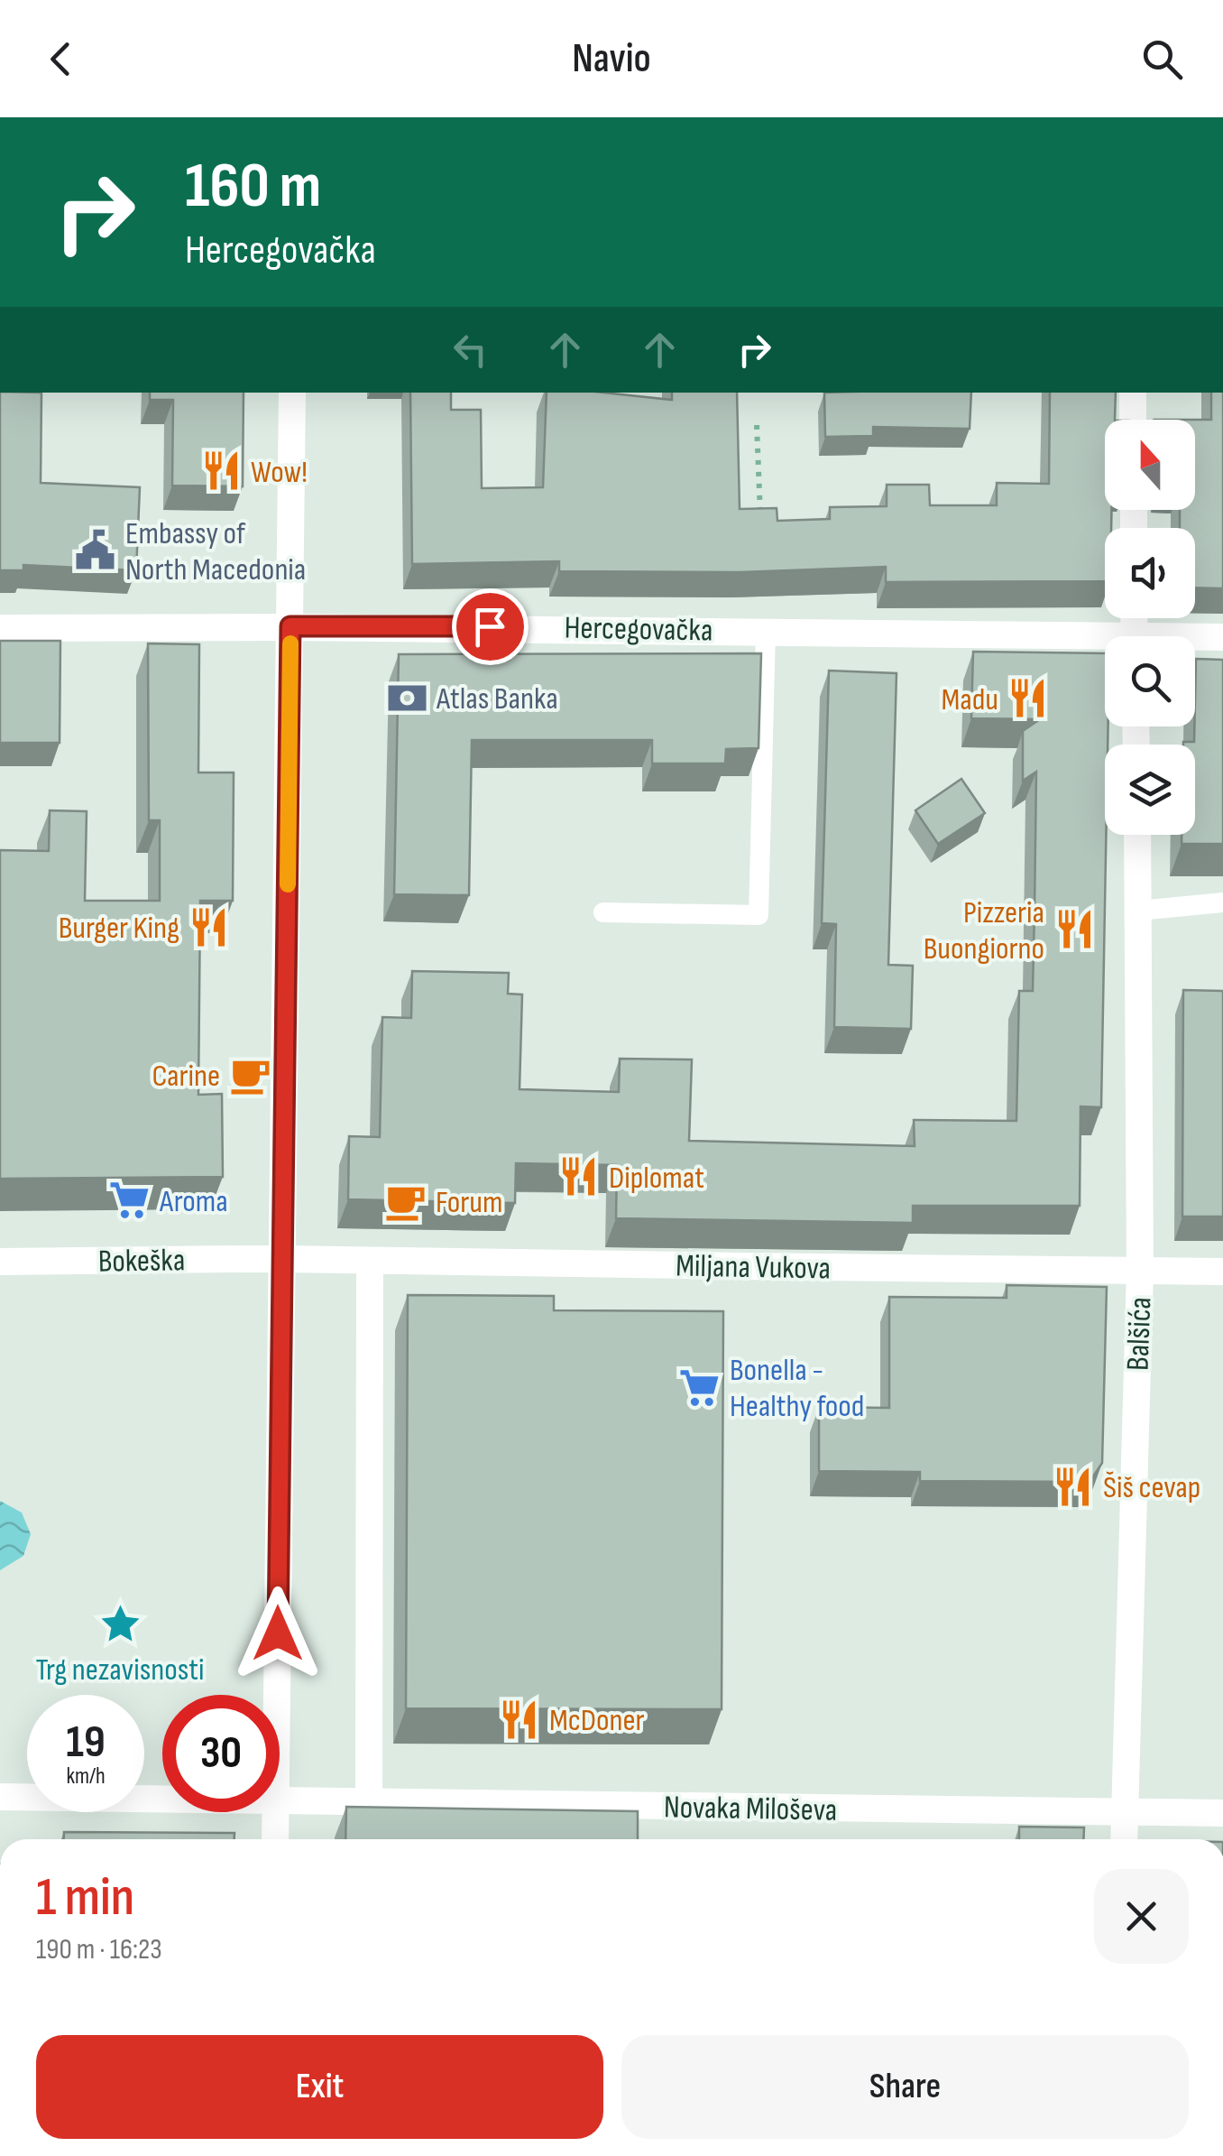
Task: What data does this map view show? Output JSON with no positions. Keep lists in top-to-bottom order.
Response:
{
  "streets": {
    "street": [
      "Hercegovačka",
      "Bokeška",
      "Miljana Vukova",
      "Balšića",
      "Novaka Miloševa"
    ]
  },
  "crossings": [
    ["Bokeška", "Miljana Vukova"],
    ["Miljana Vukova", "Balšića"],
    ["Balšića", "Novaka Miloševa"]
  ],
  "places": {
    "restaurant": [
      "Wow!",
      "Madu",
      "Burger King",
      "Pizzeria Buongiorno",
      "Diplomat",
      "Šiš cevap",
      "McDoner"
    ],
    "public building": ["Embassy of North Macedonia"],
    "bank": ["Atlas Banka"],
    "cafe": ["Carine", "Forum"],
    "supermarket": ["Aroma", "Bonella - Healthy food"],
    "place": ["Trg nezavisnosti"]
  },
  "north": "top",
  "page": {
    "header": "Navio",
    "turn": ["160 m", "Hercegovačka"],
    "speed": "19 km/h",
    "limit": "30",
    "heading": ["1 min", "190 m · 16:23"],
    "buttons": ["Exit", "Share"]
  }
}
